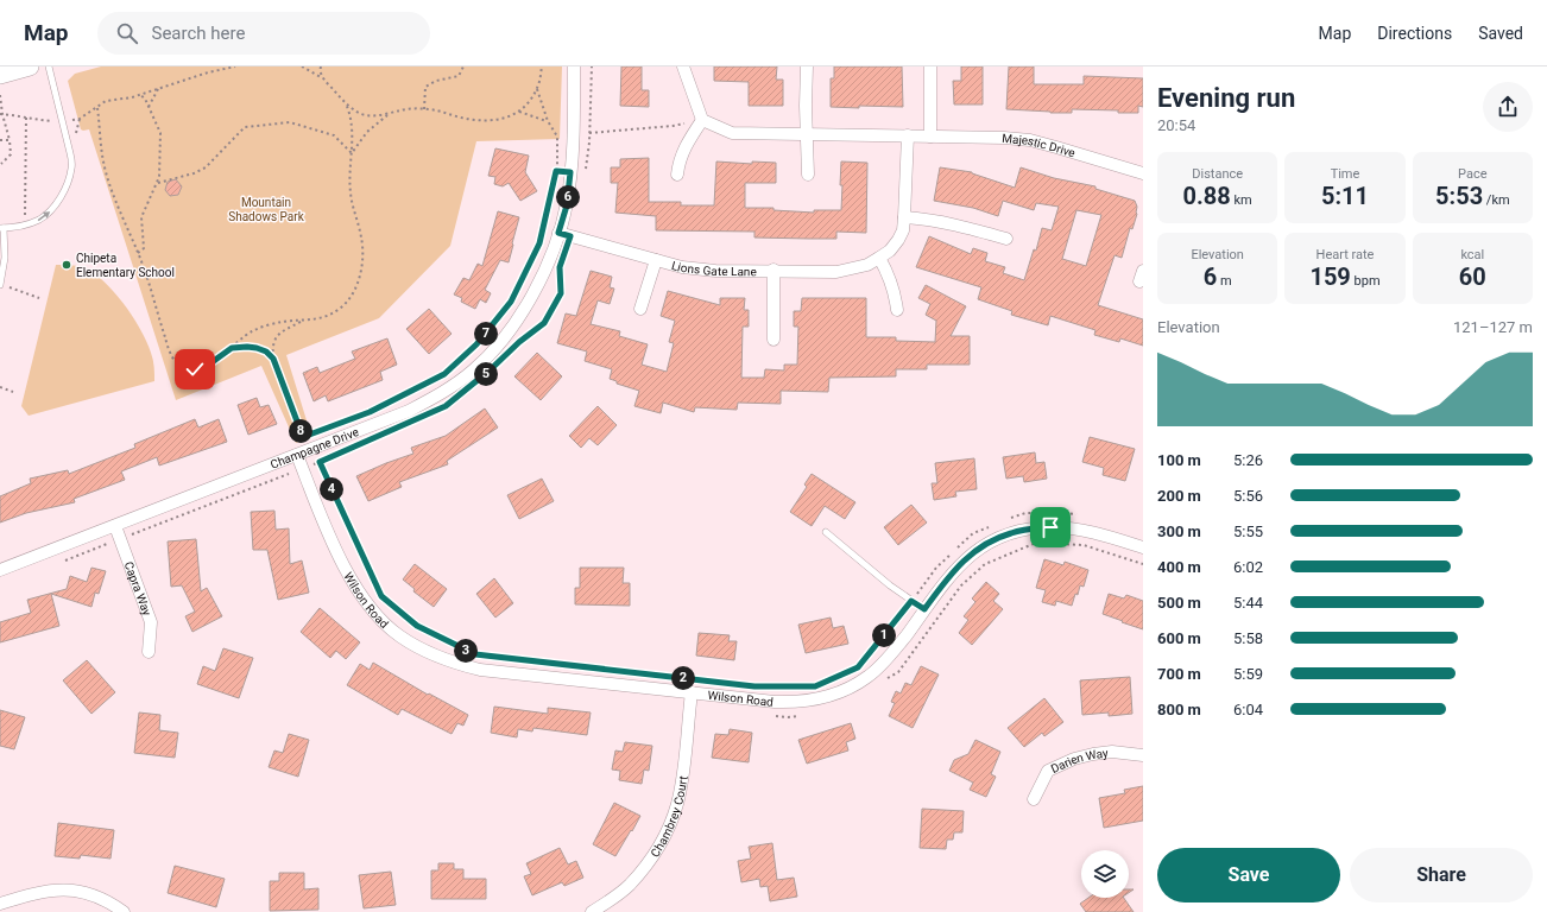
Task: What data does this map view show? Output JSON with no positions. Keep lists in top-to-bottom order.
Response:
{
  "streets": {
    "street": [
      "Majestic Drive",
      "Lions Gate Lane",
      "Champagne Drive",
      "Capra Way",
      "Wilson Road",
      "Darien Way",
      "Chambrey Court"
    ]
  },
  "crossings": [
    ["Majestic Drive", "Lions Gate Lane"],
    ["Lions Gate Lane", "Champagne Drive"],
    ["Champagne Drive", "Capra Way"],
    ["Champagne Drive", "Wilson Road"],
    ["Wilson Road", "Chambrey Court"]
  ],
  "parks": ["Mountain Shadows Park"],
  "places": ["Chipeta Elementary School"],
  "page": {
    "header": "Map",
    "search": "Search here",
    "nav": ["Map", "Directions", "Saved"],
    "heading": ["Evening run", "20:54"],
    "stats": [
      ["Distance", "0.88 km"],
      ["Time", "5:11"],
      ["Pace", "5:53 /km"],
      ["Elevation", "6 m"],
      ["Heart rate", "159 bpm"],
      ["kcal", "60"]
    ],
    "pins": [
      "6",
      "7",
      "5",
      "8",
      "4",
      "1",
      "3",
      "2"
    ],
    "chart": ["Elevation", "121–127 m"],
    "list": [
      {
        "name": "100 m",
        "note": "5:26"
      },
      {
        "name": "200 m",
        "note": "5:56"
      },
      {
        "name": "300 m",
        "note": "5:55"
      },
      {
        "name": "400 m",
        "note": "6:02"
      },
      {
        "name": "500 m",
        "note": "5:44"
      },
      {
        "name": "600 m",
        "note": "5:58"
      },
      {
        "name": "700 m",
        "note": "5:59"
      },
      {
        "name": "800 m",
        "note": "6:04"
      }
    ],
    "buttons": ["Save", "Share"]
  }
}
